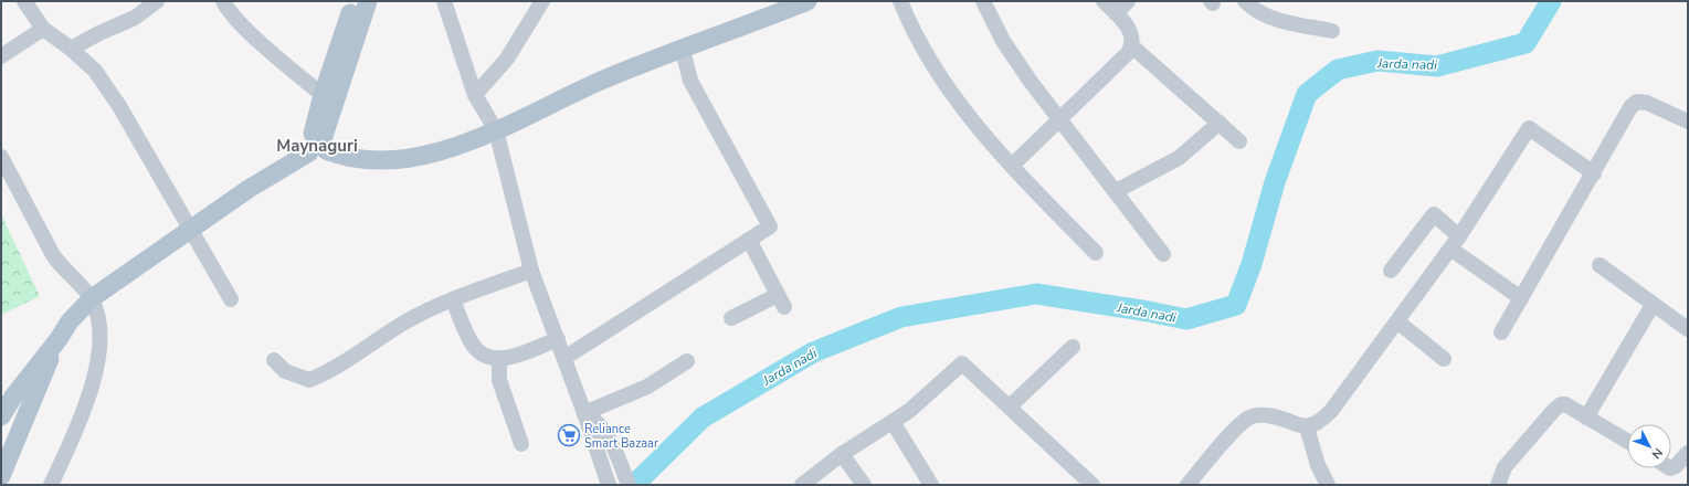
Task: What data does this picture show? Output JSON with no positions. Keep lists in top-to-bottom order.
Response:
{
  "districts": ["Maynaguri"],
  "water": ["Jarda nadi"],
  "places": {
    "supermarket": ["Reliance Smart Bazaar"]
  },
  "north": "bottom right"
}
